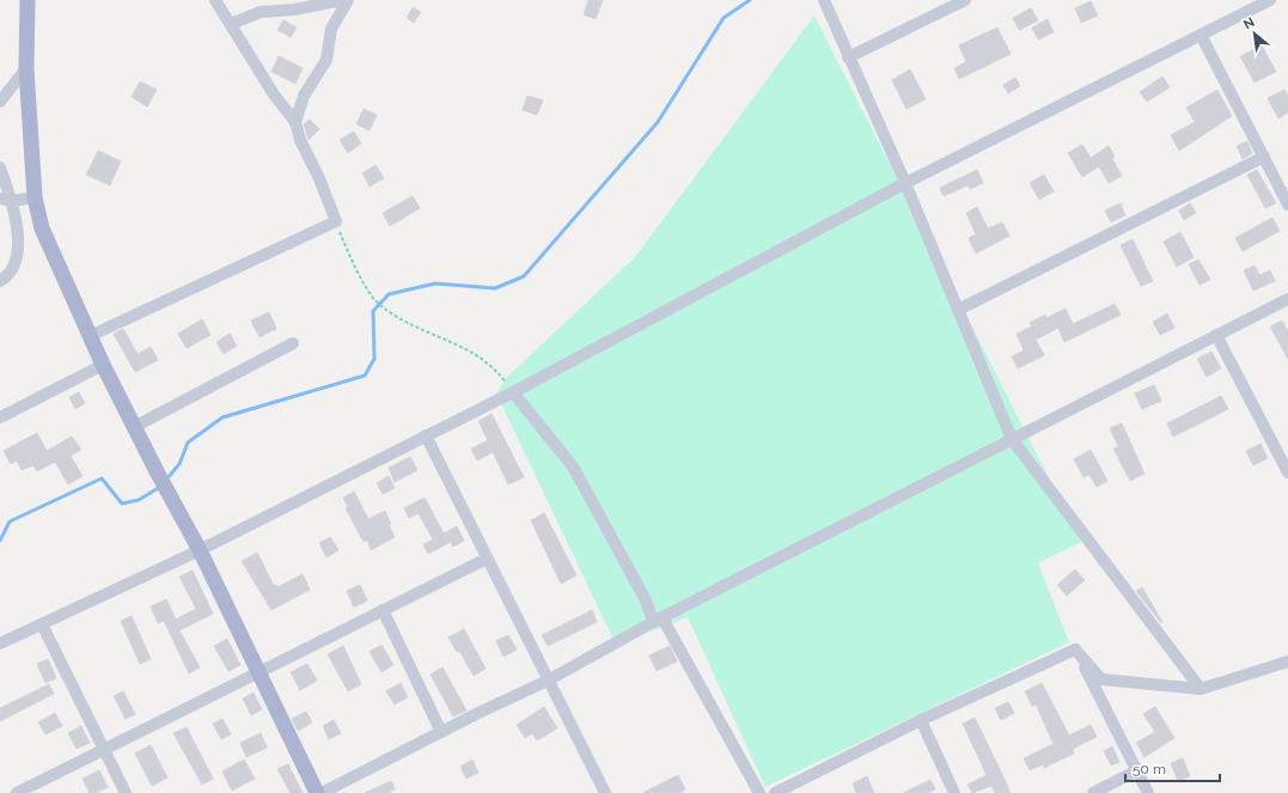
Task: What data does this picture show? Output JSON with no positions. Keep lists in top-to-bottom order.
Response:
{
  "scale_bar": "50 m",
  "north": "top left"
}
